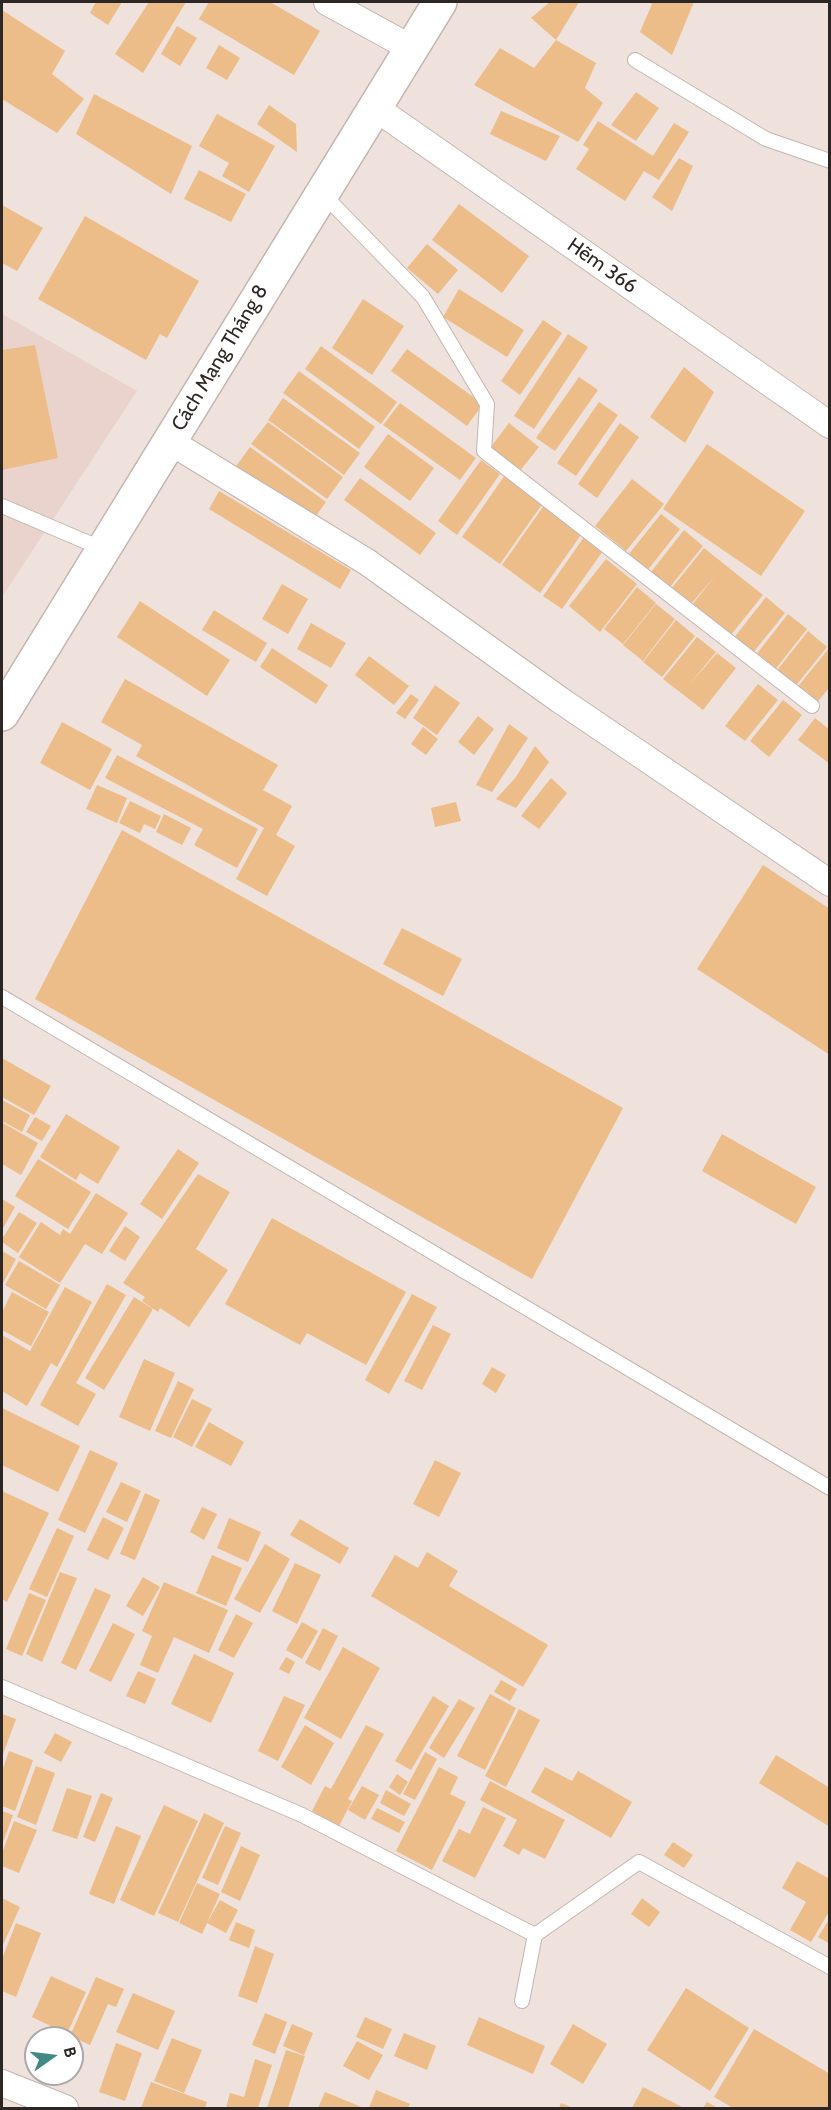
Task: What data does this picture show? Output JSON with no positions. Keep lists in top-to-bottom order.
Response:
{
  "streets": {
    "highway": ["Cách Mạng Tháng 8"],
    "street": ["Hẽm 366"]
  },
  "crossings": [
    ["Hẽm 366", "Cách Mạng Tháng 8"]
  ],
  "north": "right"
}
